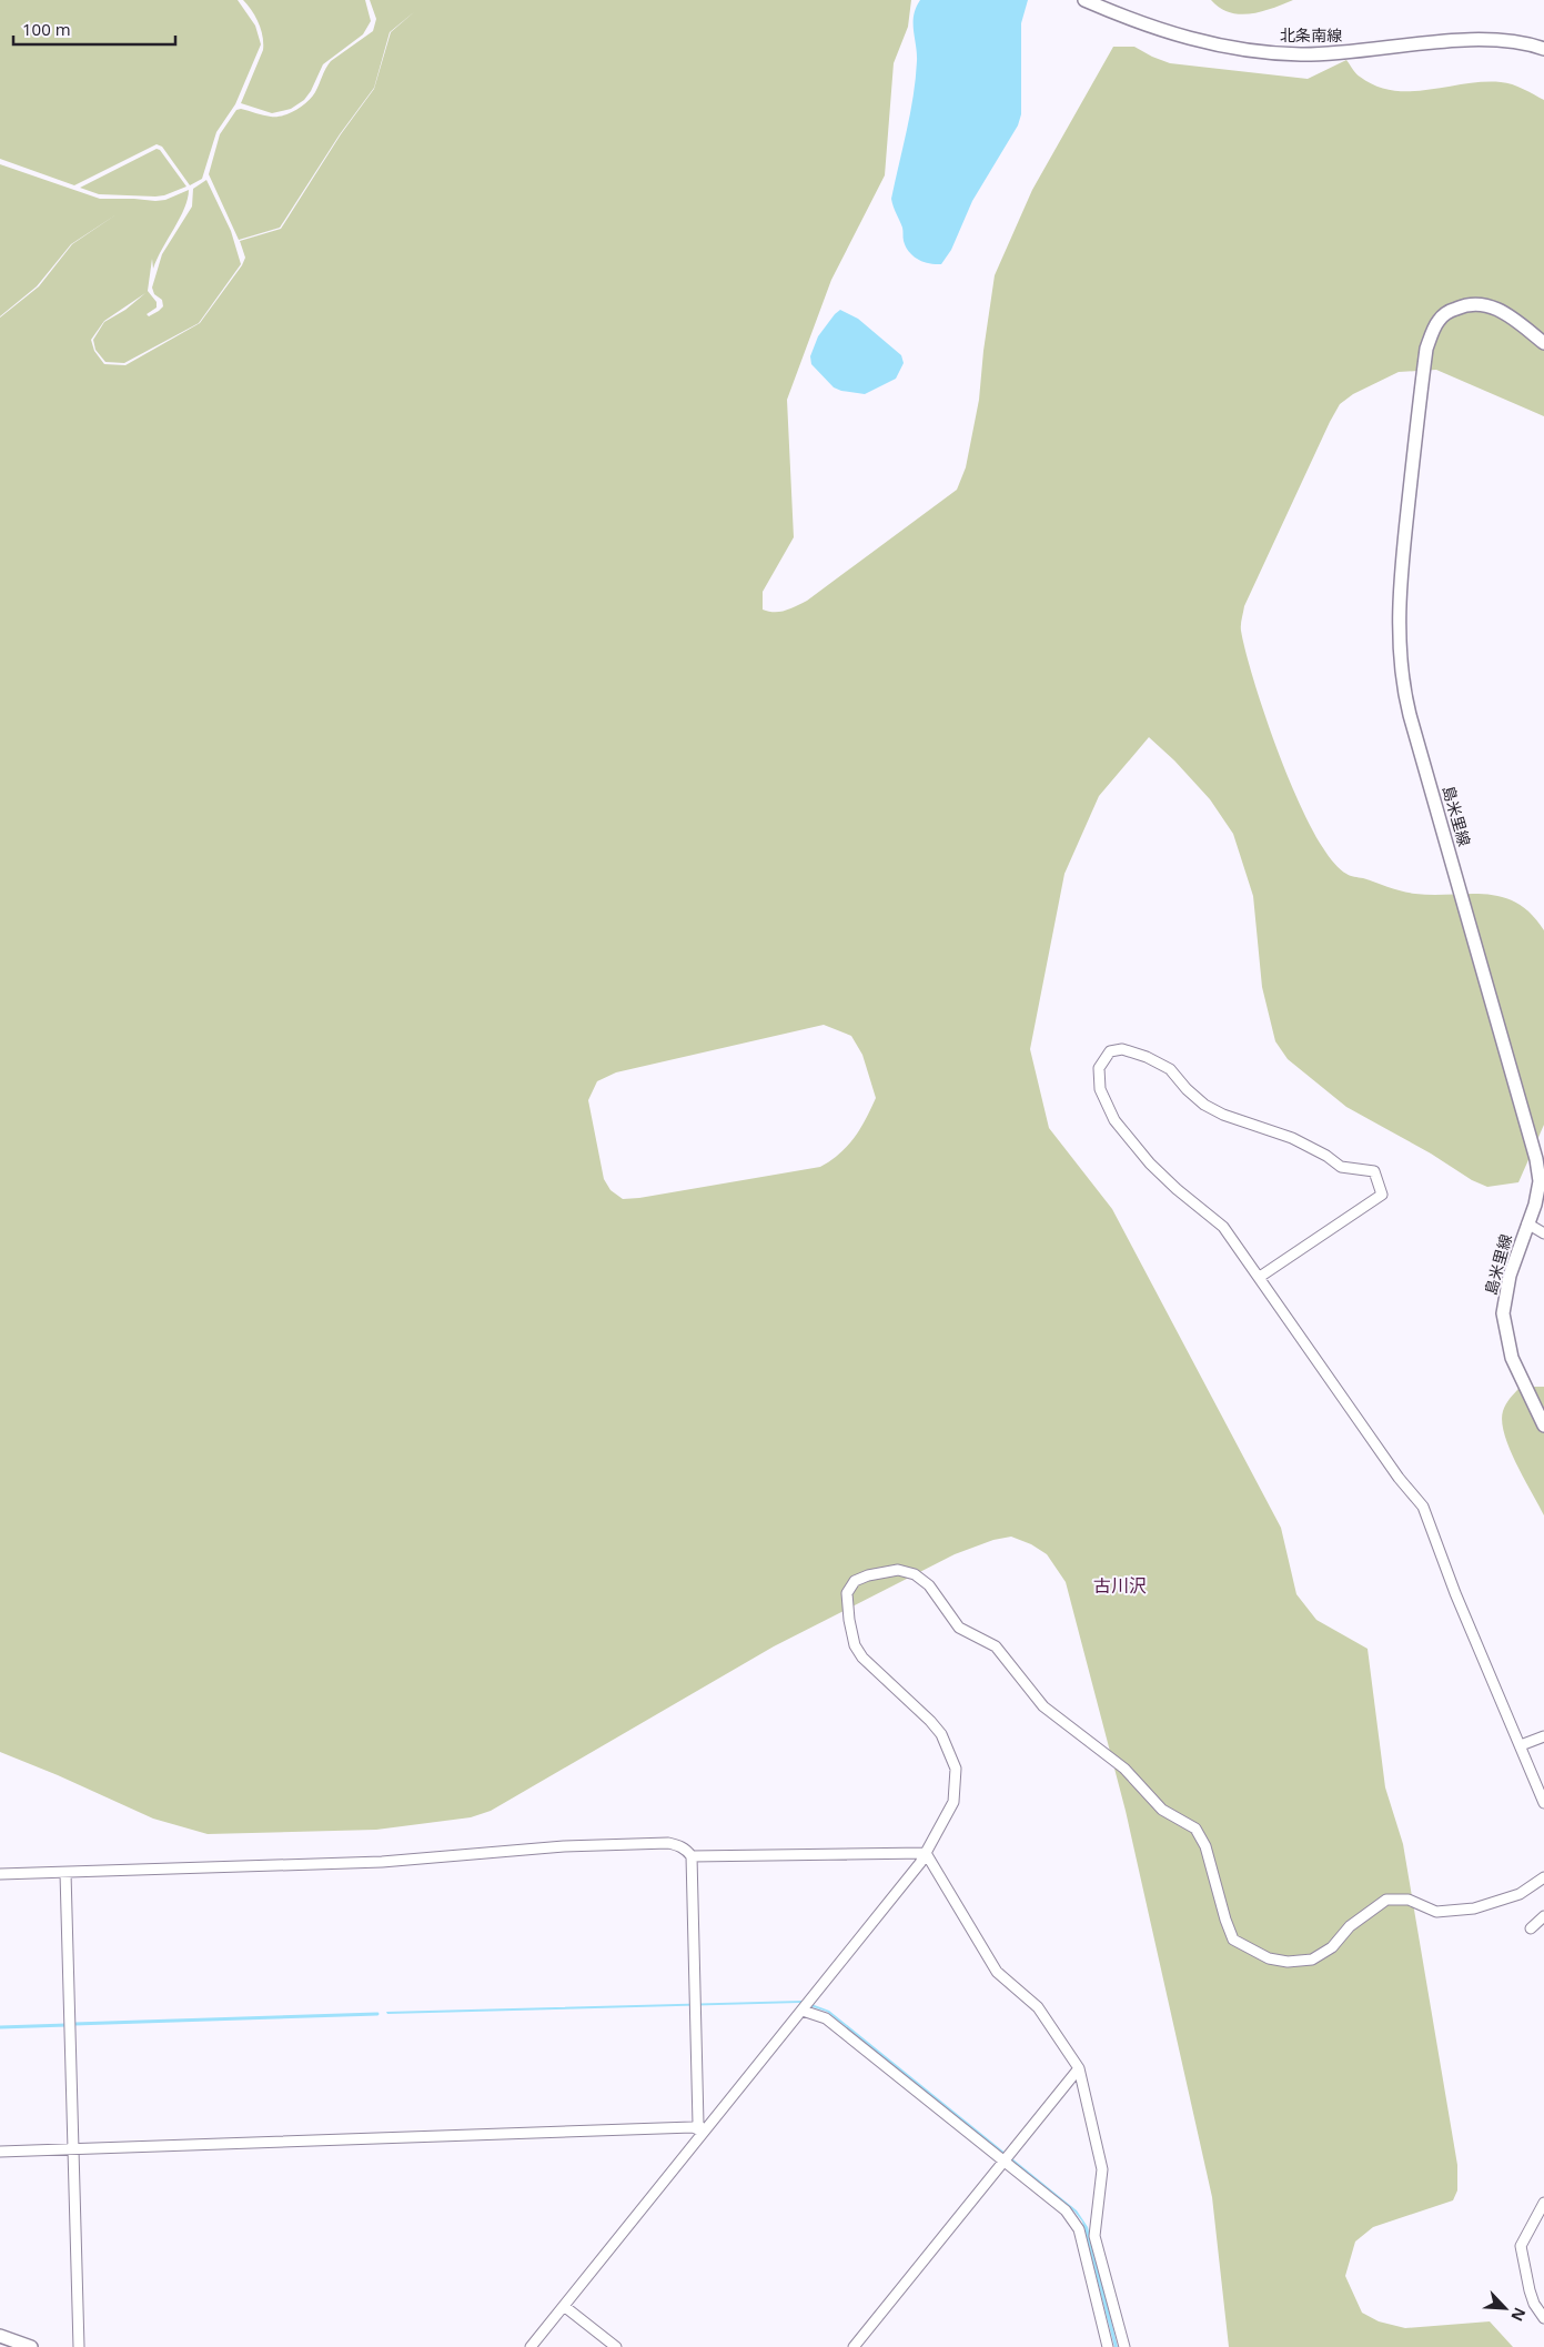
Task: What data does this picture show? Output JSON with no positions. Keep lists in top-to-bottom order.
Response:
{
  "streets": {
    "street": ["北条南線", "島米里線"]
  },
  "districts": ["古川沢"],
  "scale_bar": "100 m",
  "north": "bottom right"
}
